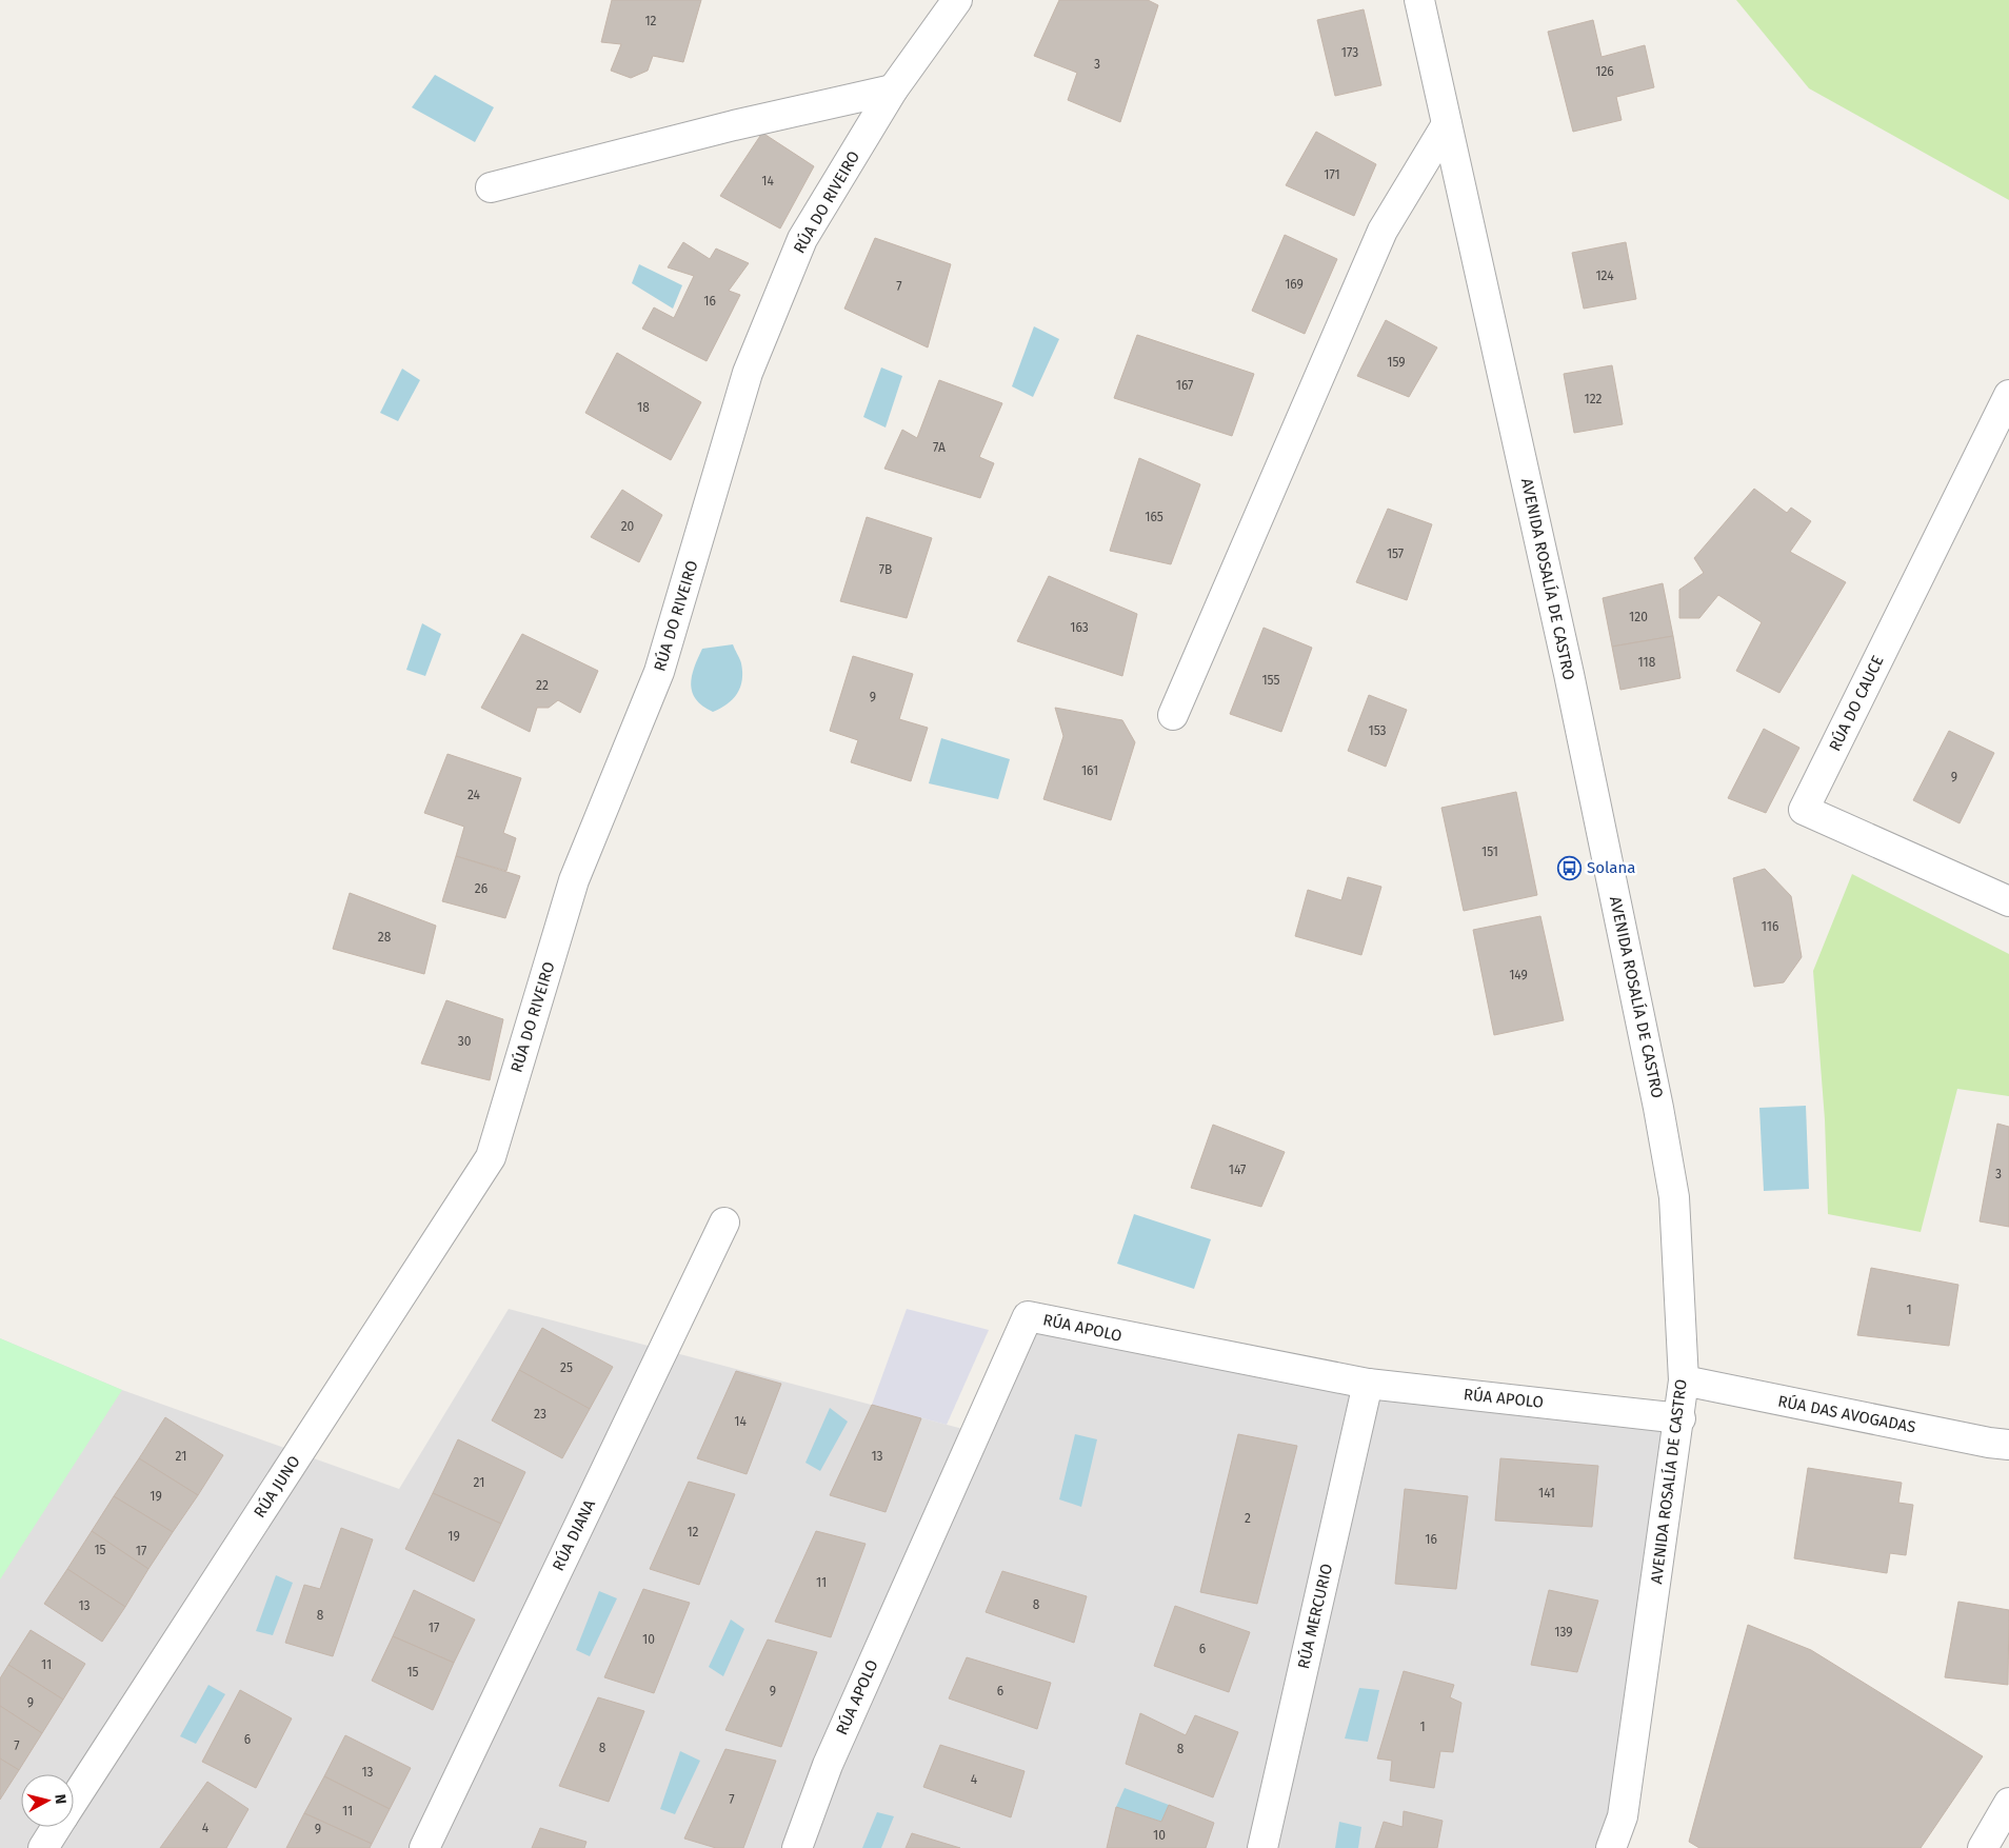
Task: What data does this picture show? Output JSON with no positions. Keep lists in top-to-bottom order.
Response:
{
  "streets": {
    "street": [
      "RÚA DO RIVEIRO",
      "AVENIDA ROSALÍA DE CASTRO",
      "RÚA DO CAUCE",
      "RÚA APOLO",
      "RÚA DAS AVOGADAS",
      "RÚA JUNO",
      "RÚA DIANA",
      "RÚA MERCURIO"
    ]
  },
  "crossings": [
    ["RÚA DO RIVEIRO", "RÚA JUNO"],
    ["AVENIDA ROSALÍA DE CASTRO", "RÚA APOLO"],
    ["AVENIDA ROSALÍA DE CASTRO", "RÚA DAS AVOGADAS"],
    ["RÚA APOLO", "RÚA MERCURIO"]
  ],
  "places": {
    "bus stop": ["Solana"]
  },
  "house_numbers": [
    "12",
    "173",
    "3",
    "126",
    "171",
    "14",
    "124",
    "169",
    "7",
    "16",
    "159",
    "167",
    "122",
    "18",
    "7A",
    "165",
    "20",
    "157",
    "7B",
    "120",
    "163",
    "118",
    "155",
    "22",
    "9",
    "153",
    "161",
    "9",
    "24",
    "151",
    "26",
    "116",
    "28",
    "149",
    "30",
    "147",
    "3",
    "1",
    "25",
    "23",
    "14",
    "21",
    "13",
    "21",
    "141",
    "19",
    "2",
    "12",
    "19",
    "16",
    "15",
    "17",
    "11",
    "8",
    "13",
    "8",
    "17",
    "139",
    "10",
    "6",
    "11",
    "15",
    "9",
    "6",
    "9",
    "1",
    "6",
    "7",
    "8",
    "8",
    "13",
    "4",
    "7",
    "11",
    "4",
    "9",
    "10"
  ],
  "north": "right"
}
